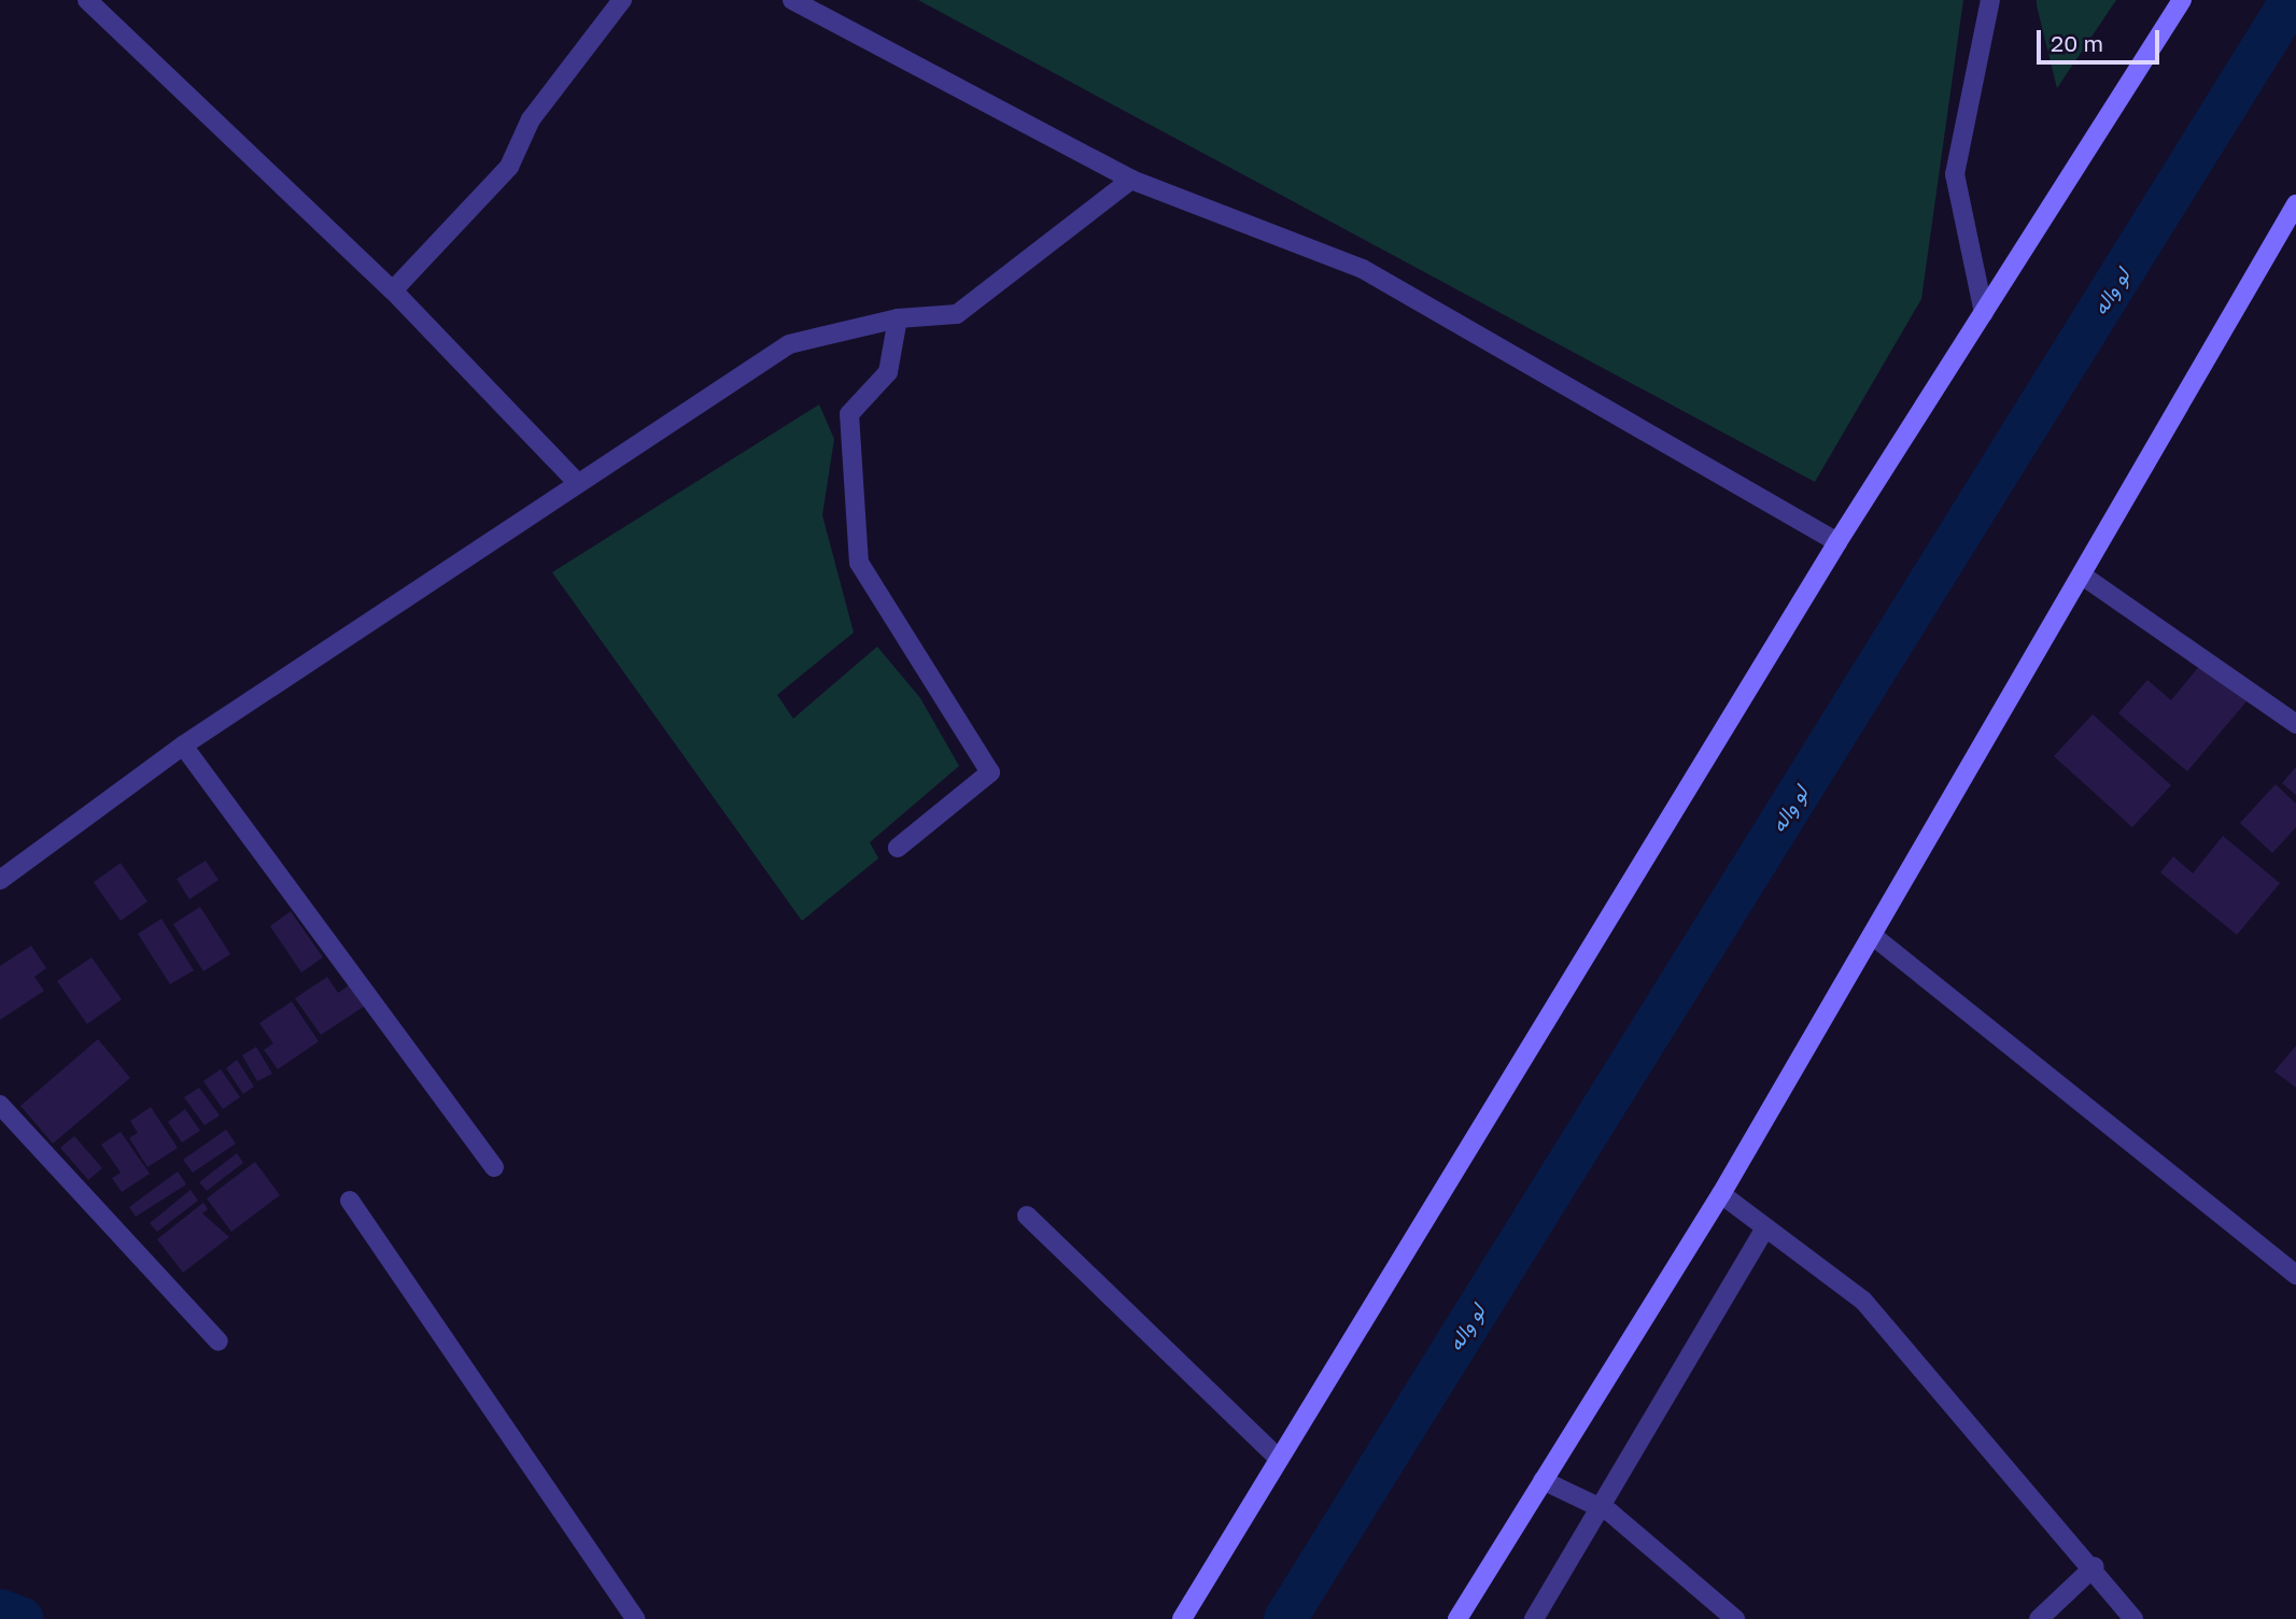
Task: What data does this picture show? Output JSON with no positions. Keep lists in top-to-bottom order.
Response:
{
  "water": ["لو واله"],
  "scale_bar": "20 m"
}
